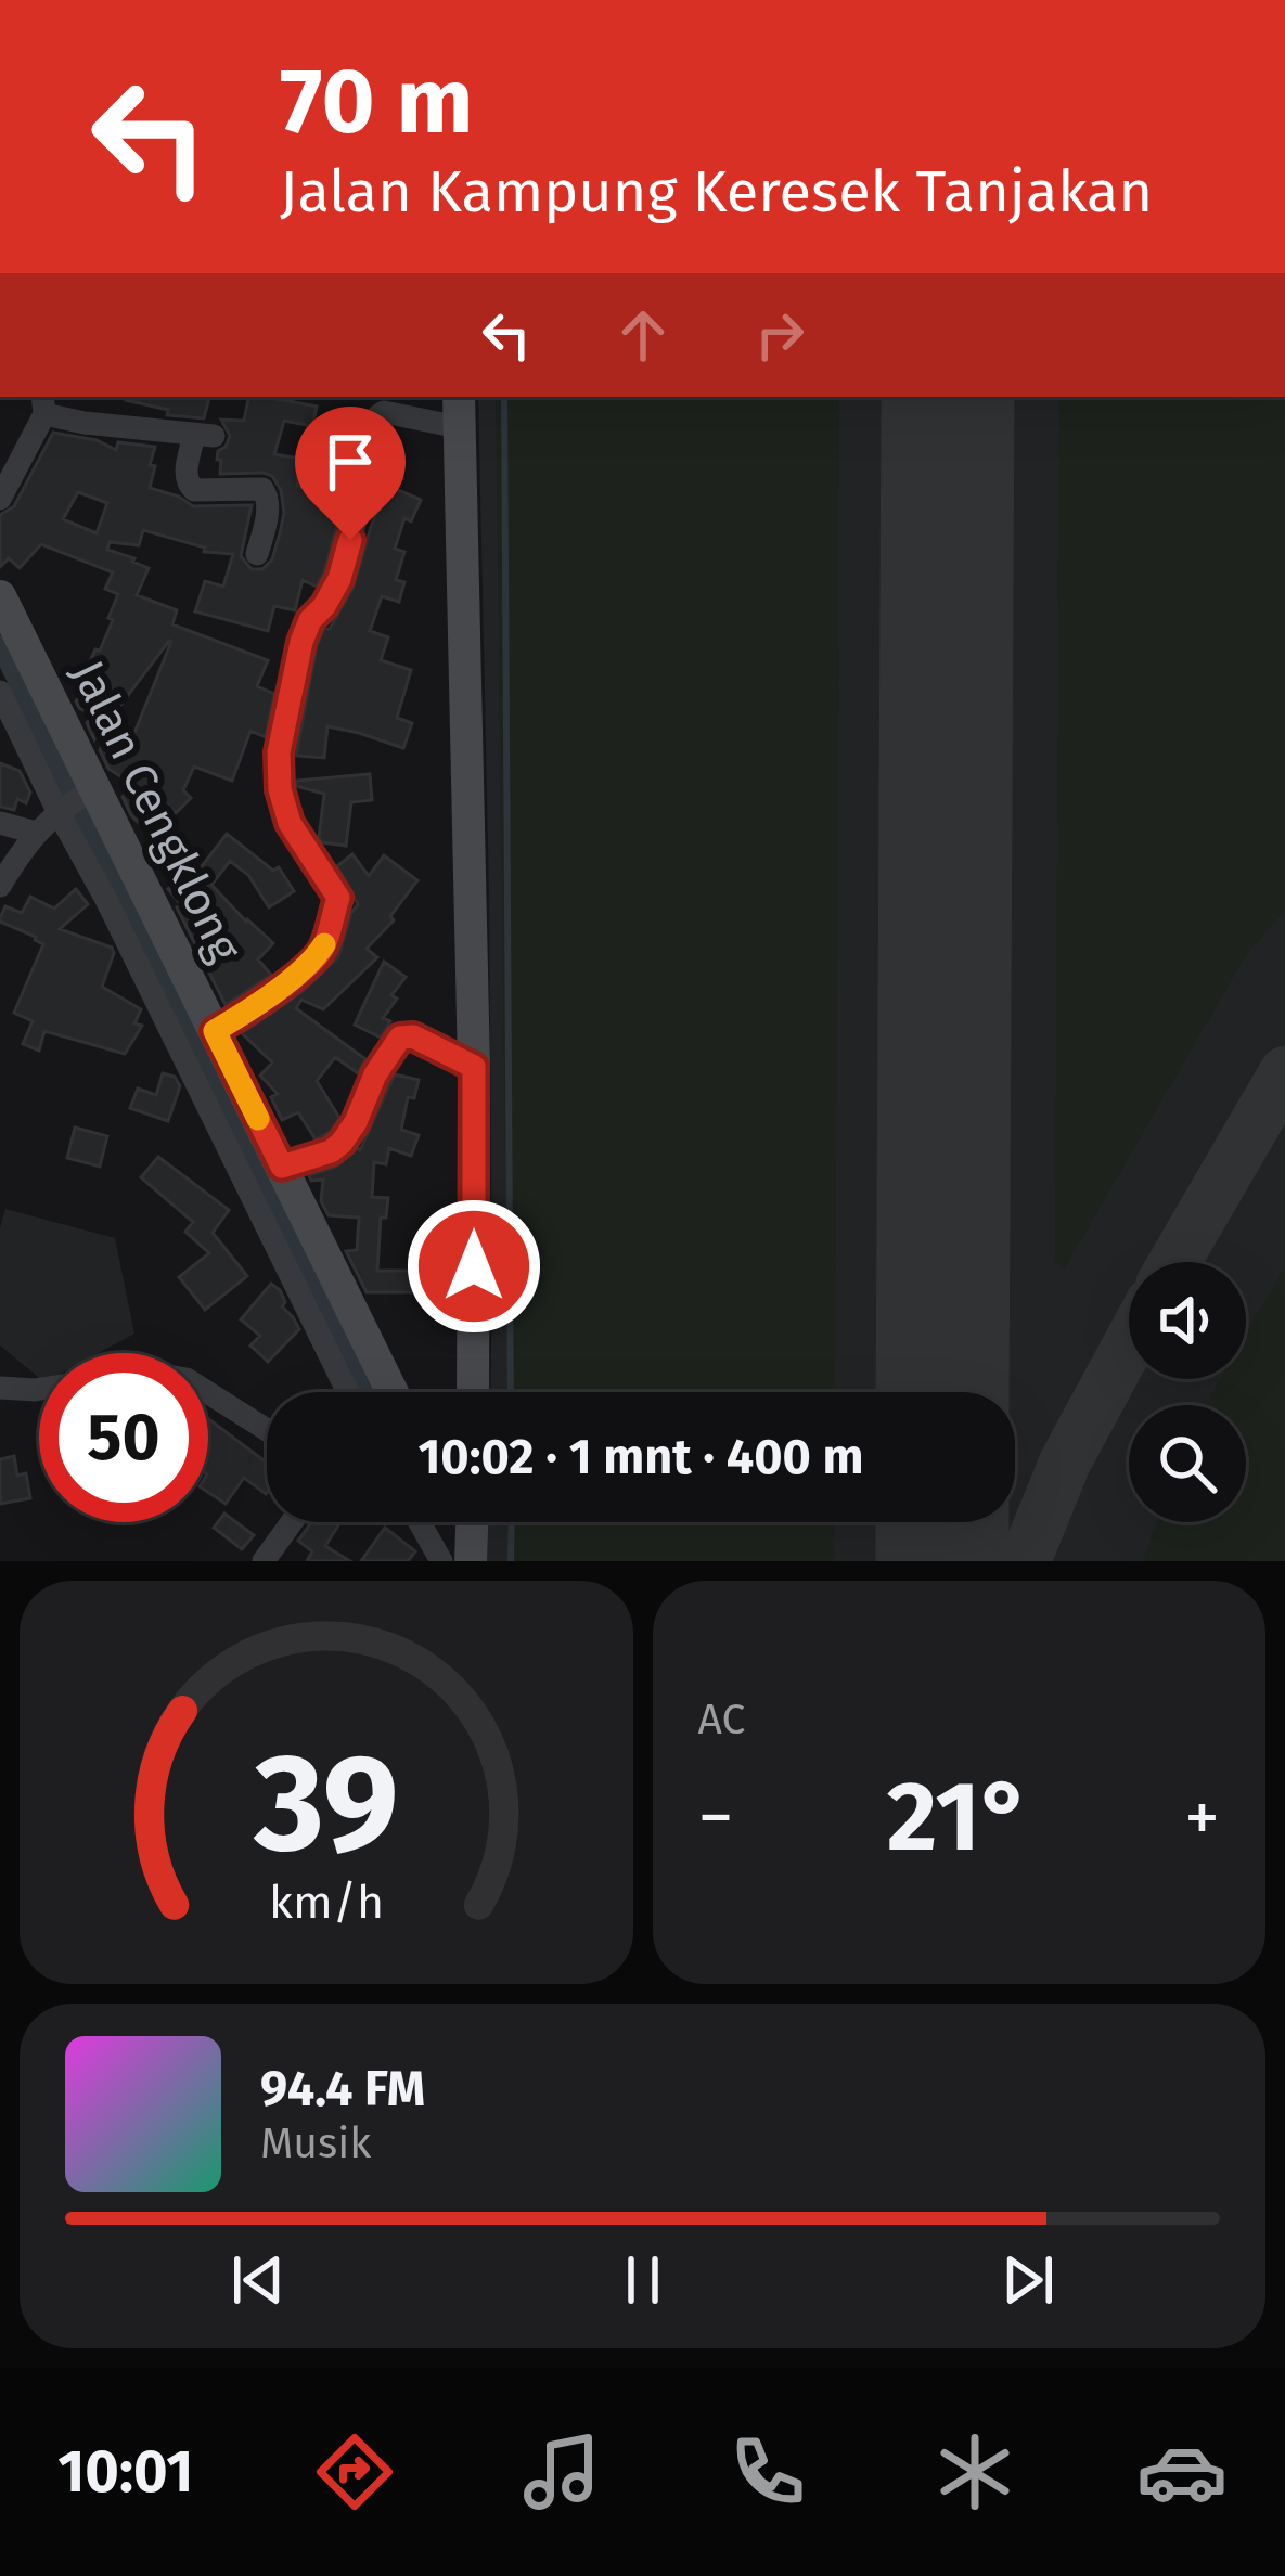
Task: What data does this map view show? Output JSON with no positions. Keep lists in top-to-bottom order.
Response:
{
  "streets": {
    "main road": ["Jalan Cengklong"]
  },
  "page": {
    "turn": ["70 m", "Jalan Kampung Keresek Tanjakan"],
    "limit": "50",
    "trip": "10:02 · 1 mnt · 400 m",
    "tile": "AC",
    "heat": ["−", "21°", "+"],
    "song": ["94.4 FM", "Musik"],
    "tabs": "10:01",
    "gauge": ["39", "km/h"]
  }
}
